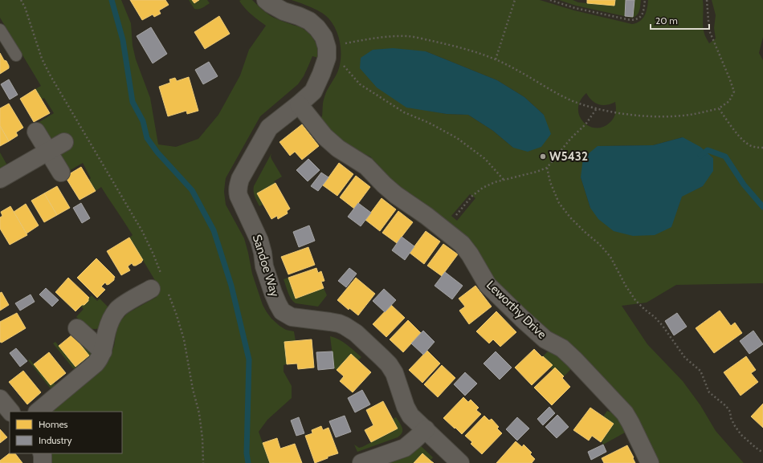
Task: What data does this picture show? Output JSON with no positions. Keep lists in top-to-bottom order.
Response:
{
  "streets": {
    "street": ["Sandoe Way", "Leworthy Drive"]
  },
  "crossings": [
    ["Sandoe Way", "Leworthy Drive"]
  ],
  "places": ["W5432"],
  "legend": ["Homes", "Industry"],
  "scale_bar": "20 m"
}
